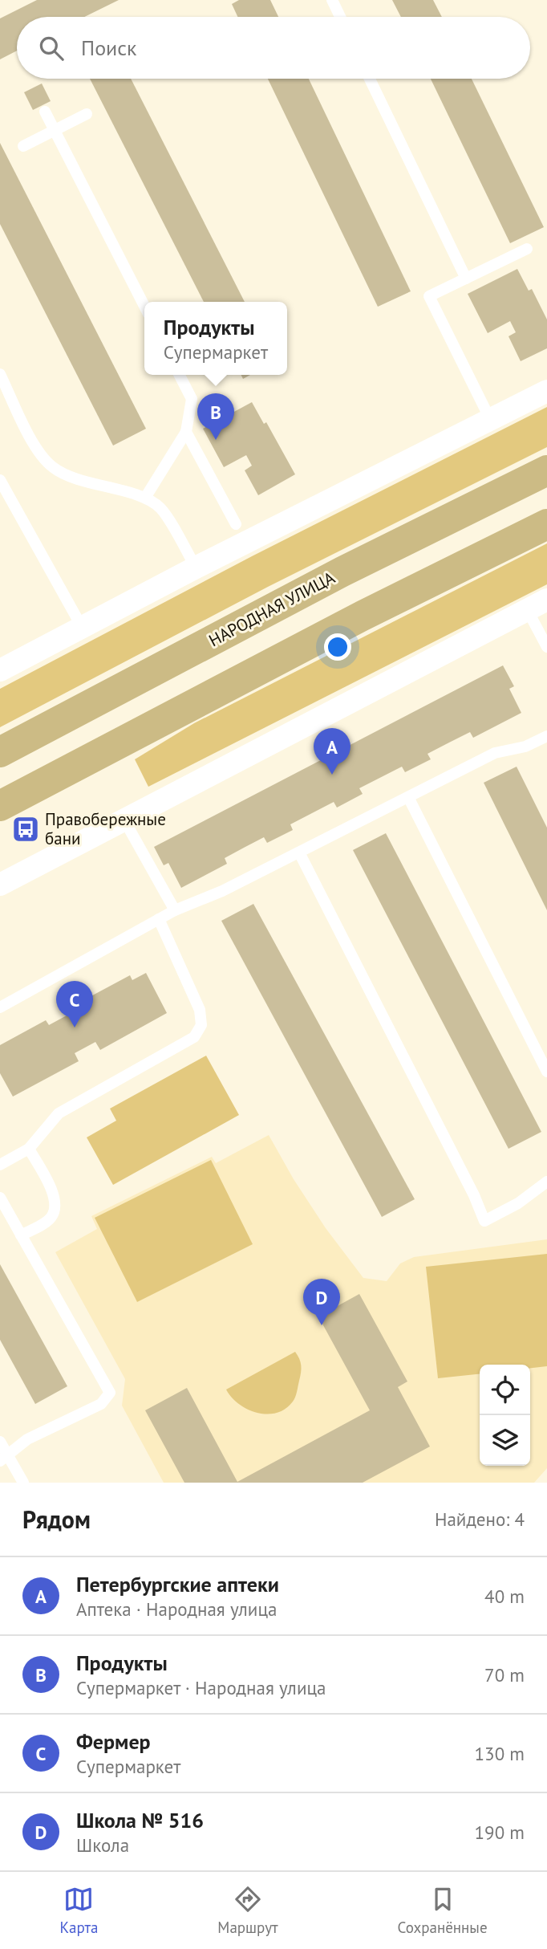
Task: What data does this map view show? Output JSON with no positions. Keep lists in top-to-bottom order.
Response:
{
  "streets": {
    "main road": ["НАРОДНАЯ УЛИЦА"]
  },
  "places": {
    "bus stop": ["Правобережные бани"]
  },
  "page": {
    "search": "Поиск",
    "popup": ["Продукты", "Супермаркет"],
    "pins": [
      "B",
      "A",
      "C",
      "D"
    ],
    "heading": ["Рядом", "Найдено: 4"],
    "list": [
      {
        "mark": "A",
        "name": "Петербургские аптеки",
        "note": "Аптека · Народная улица",
        "value": "40 m"
      },
      {
        "mark": "B",
        "name": "Продукты",
        "note": "Супермаркет · Народная улица",
        "value": "70 m"
      },
      {
        "mark": "C",
        "name": "Фермер",
        "note": "Супермаркет",
        "value": "130 m"
      },
      {
        "mark": "D",
        "name": "Школа № 516",
        "note": "Школа",
        "value": "190 m"
      }
    ],
    "nav": ["Карта", "Маршрут", "Сохранённые"]
  }
}
